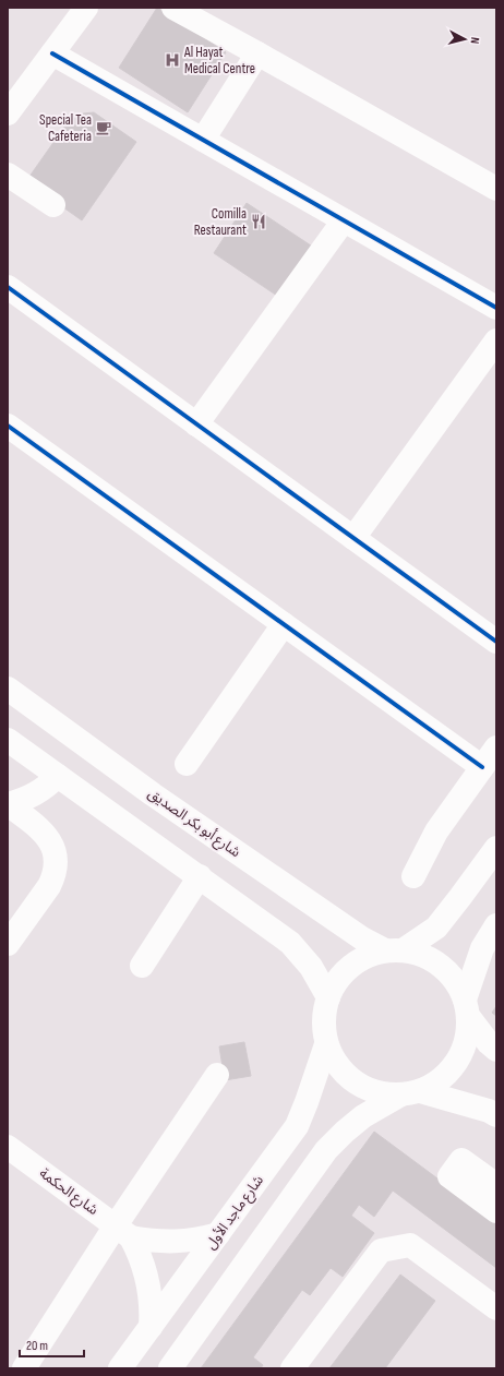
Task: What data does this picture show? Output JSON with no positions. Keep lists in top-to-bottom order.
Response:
{
  "streets": {
    "street": ["شارع أبو بكر الصديق", "شارع الحكمة", "شارع ماجد الأول"]
  },
  "crossings": [
    ["شارع أبو بكر الصديق", "شارع ماجد الأول"],
    ["شارع الحكمة", "شارع ماجد الأول"]
  ],
  "places": {
    "hospital": ["Al Hayat Medical Centre"],
    "cafe": ["Special Tea Cafeteria"],
    "restaurant": ["Comilla Restaurant"]
  },
  "scale_bar": "20 m",
  "north": "right"
}
